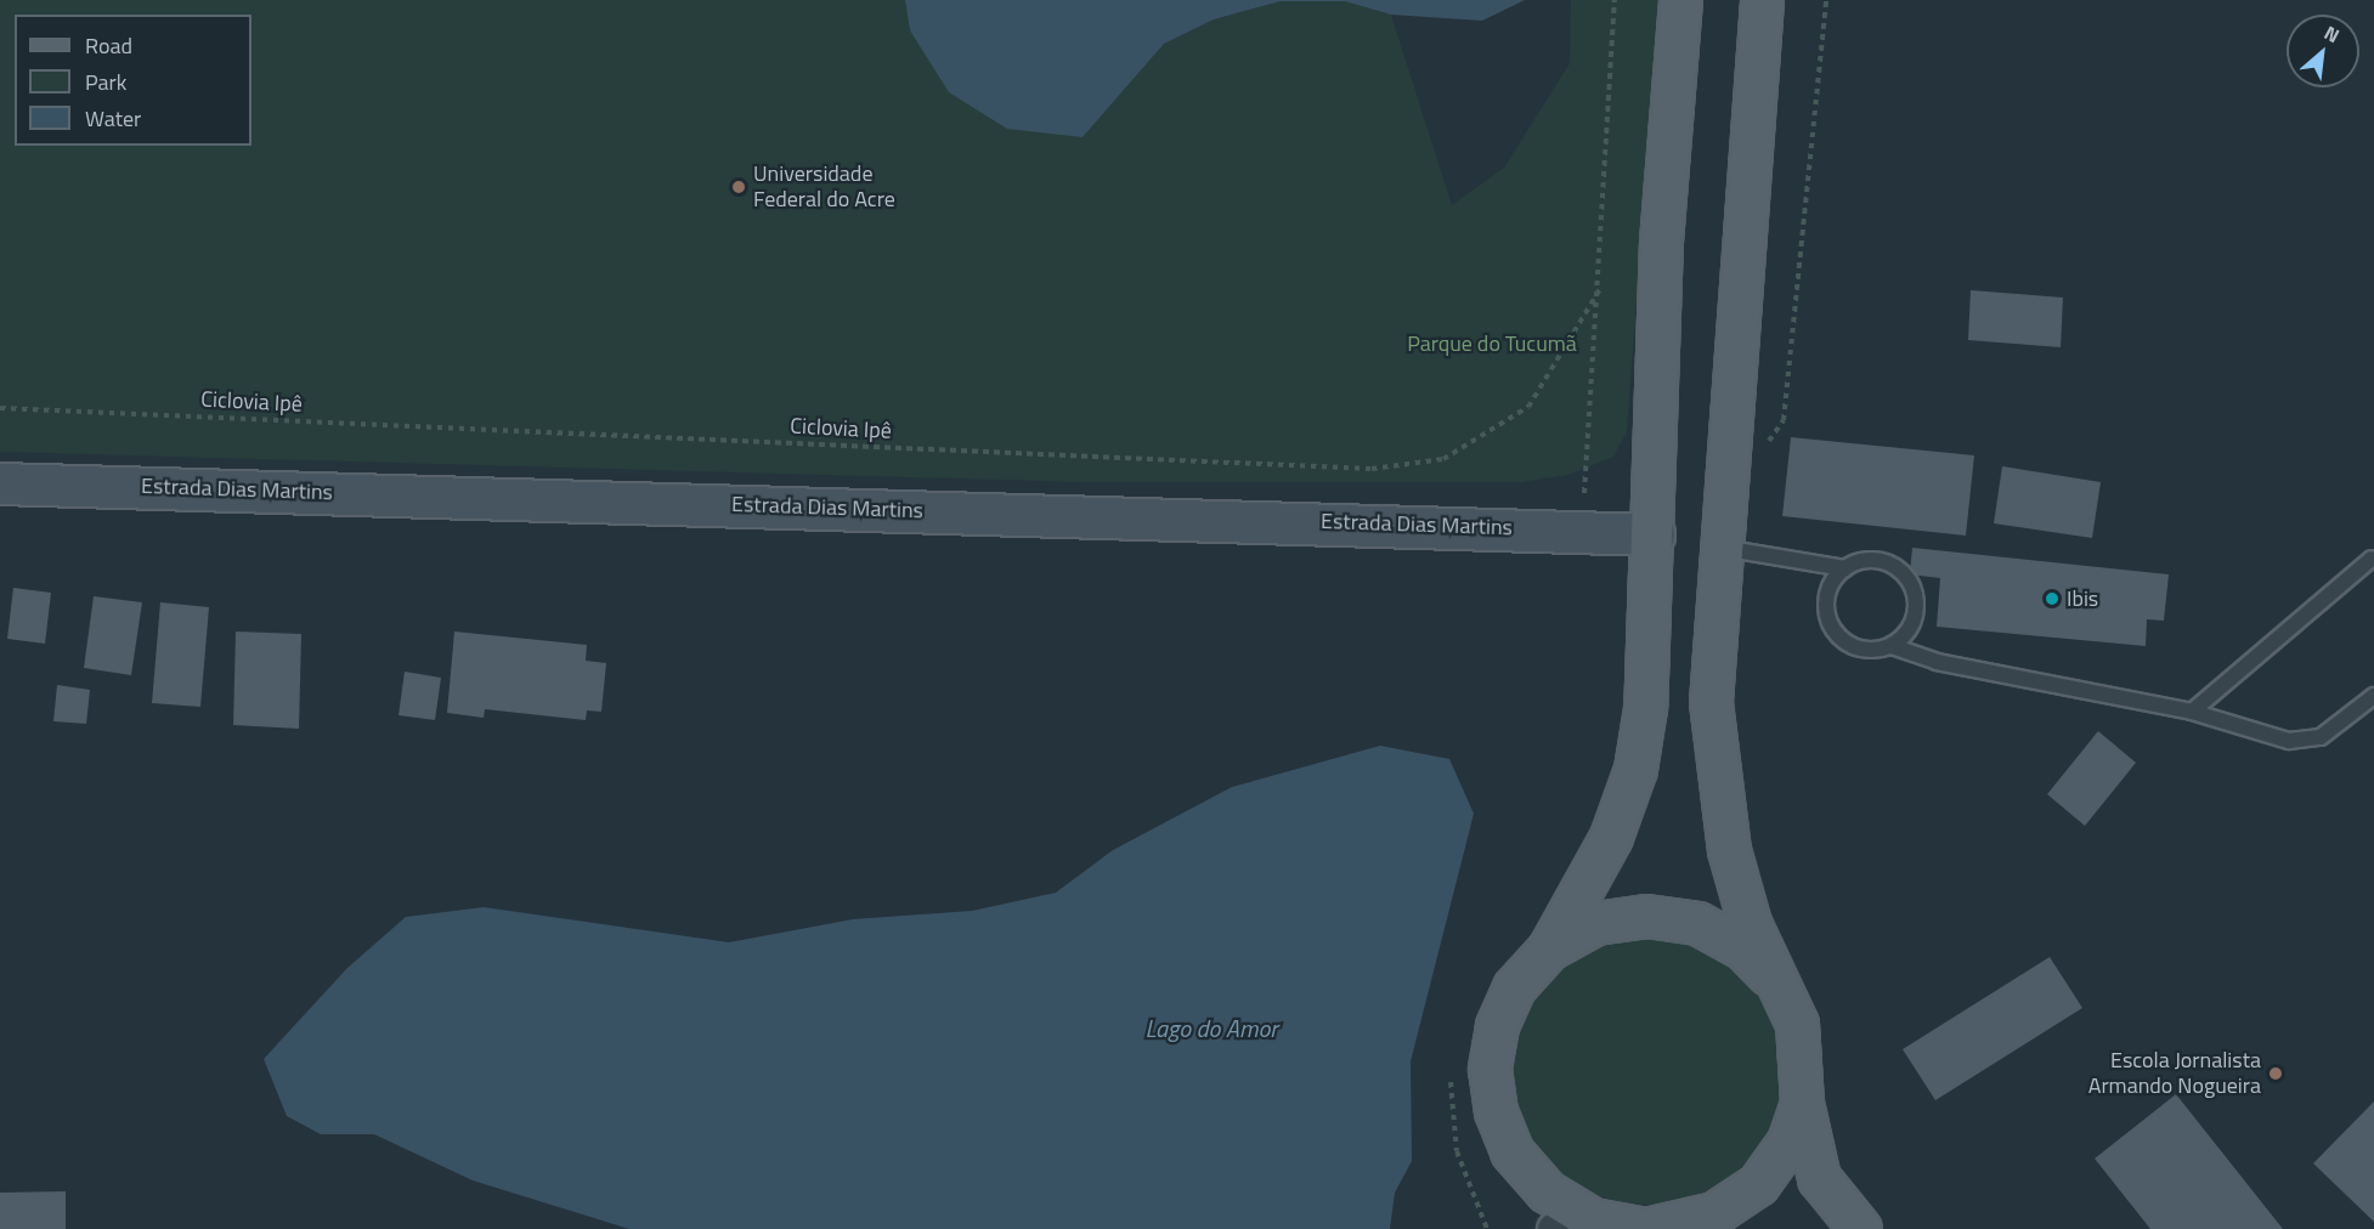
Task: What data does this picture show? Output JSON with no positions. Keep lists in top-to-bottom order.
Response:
{
  "streets": {
    "street": ["Estrada Dias Martins"],
    "path": ["Ciclovia Ipê"]
  },
  "water": ["Lago do Amor"],
  "parks": ["Parque do Tucumã"],
  "places": ["Universidade Federal do Acre", "Ibis", "Escola Jornalista Armando Nogueira"],
  "legend": ["Road", "Park", "Water"],
  "north": "top right"
}
